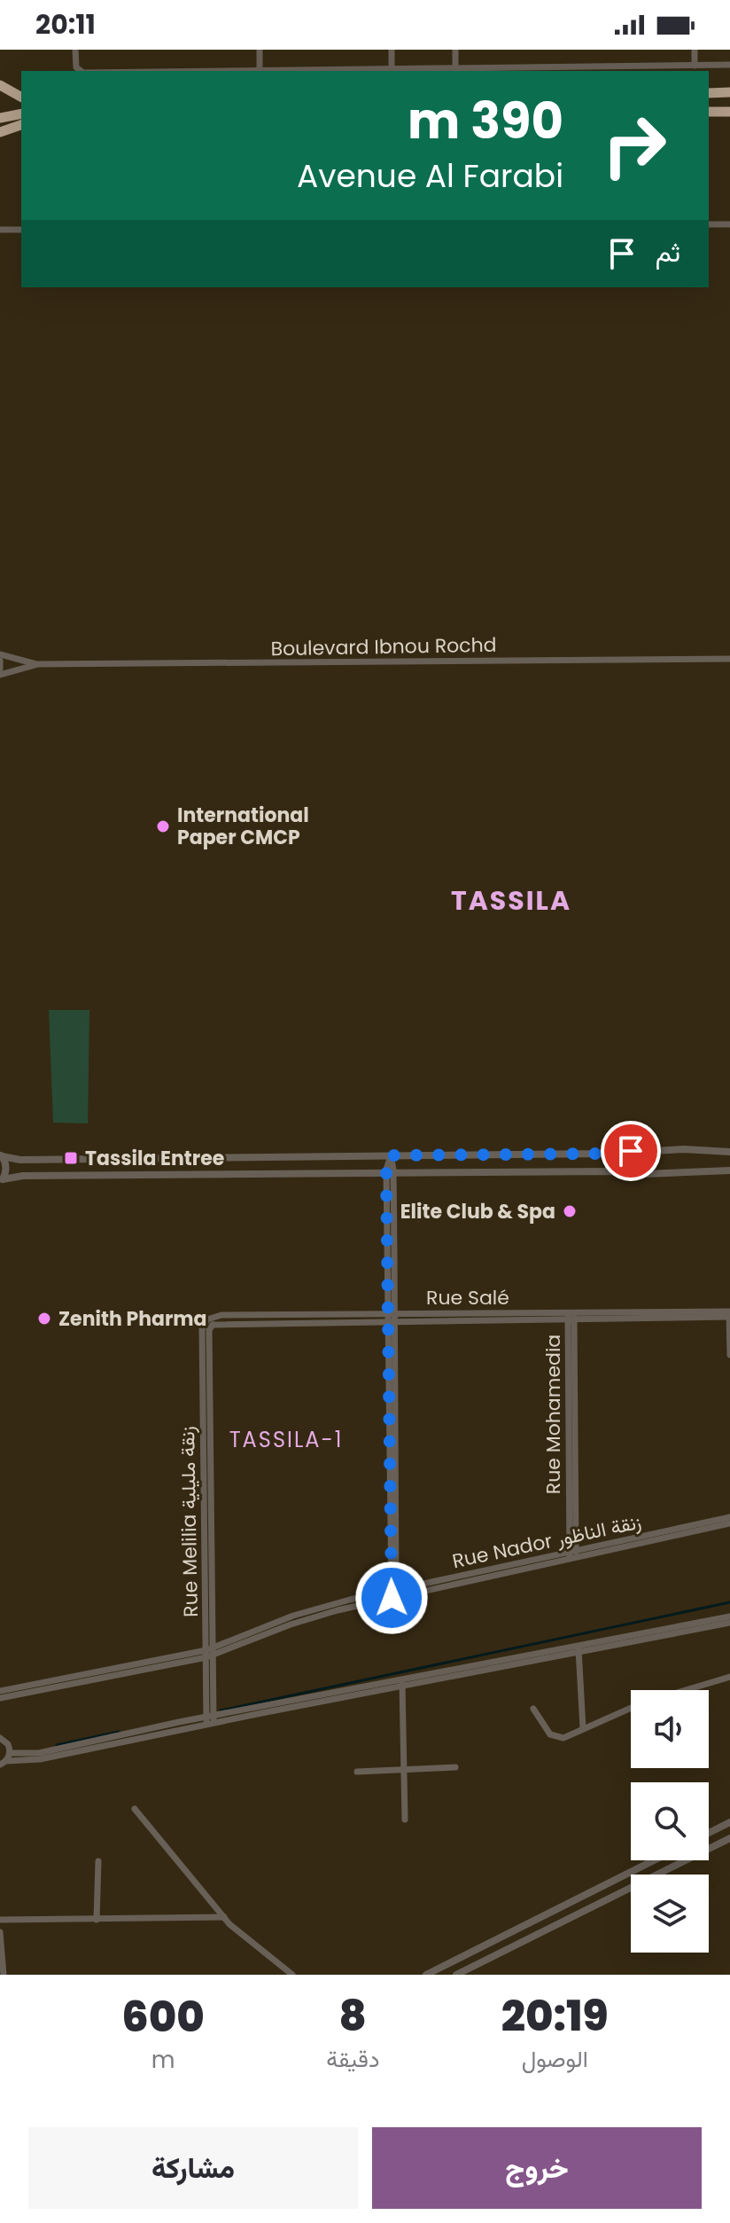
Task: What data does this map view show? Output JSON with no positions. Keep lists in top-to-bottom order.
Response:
{
  "streets": {
    "street": [
      "Boulevard Ibnou Rochd",
      "Rue Salé",
      "Rue Mohamedia",
      "Rue Melilia زنقة مليلية",
      "Rue Nador زنقة الناظور"
    ]
  },
  "crossings": [
    ["Rue Salé", "Rue Mohamedia"],
    ["Rue Salé", "Rue Melilia زنقة مليلية"],
    ["Rue Mohamedia", "Rue Nador زنقة الناظور"],
    ["Rue Melilia زنقة مليلية", "Rue Nador زنقة الناظور"]
  ],
  "districts": ["TASSILA", "TASSILA-1"],
  "places": {
    "other": ["International Paper CMCP", "Elite Club & Spa", "Zenith Pharma"],
    "transit": ["Tassila Entree"]
  },
  "page": {
    "status": "20:11",
    "turn": ["390 m", "Avenue Al Farabi"],
    "then": "ثم",
    "eta": [
      "20:19",
      "الوصول",
      "8",
      "دقيقة",
      "600",
      "m"
    ],
    "buttons": ["خروج", "مشاركة"]
  }
}
